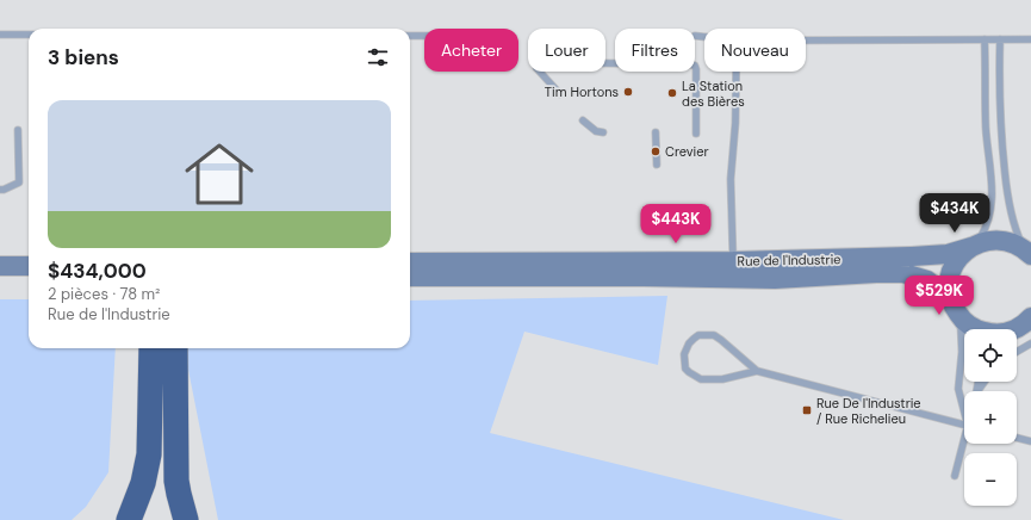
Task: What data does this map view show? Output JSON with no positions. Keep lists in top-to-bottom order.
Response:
{
  "streets": {
    "street": ["Rue de l'Industrie"]
  },
  "places": {
    "other": ["Tim Hortons", "La Station des Bières", "Crevier"],
    "transit": ["Rue De l'Industrie / Rue Richelieu"]
  },
  "page": {
    "chip": [
      "Acheter",
      "Louer",
      "Filtres",
      "Nouveau"
    ],
    "heading": "3 biens",
    "list": [
      {
        "name": "$434,000",
        "note": "2 pièces · 78 m² · Rue de l'Industrie"
      }
    ],
    "price": ["$434K", "$443K", "$529K"],
    "map_buttons": ["+", "−"]
  }
}
